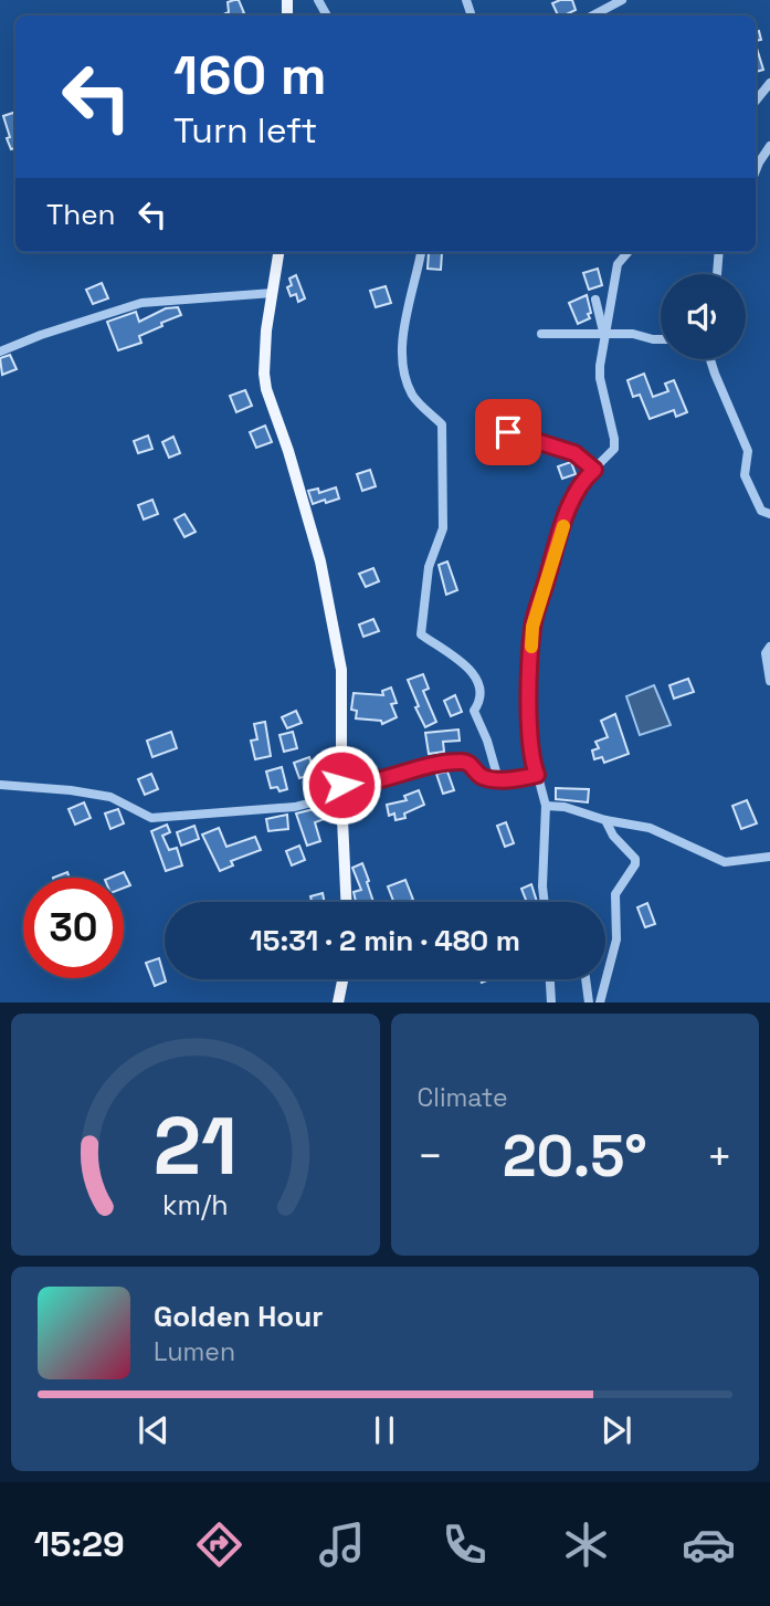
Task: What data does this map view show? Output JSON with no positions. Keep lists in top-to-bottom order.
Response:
{
  "page": {
    "turn": ["160 m", "Turn left"],
    "then": "Then",
    "limit": "30",
    "trip": "15:31 · 2 min · 480 m",
    "tile": "Climate",
    "heat": ["−", "20.5°", "+"],
    "song": ["Golden Hour", "Lumen"],
    "tabs": "15:29",
    "gauge": ["21", "km/h"]
  }
}
